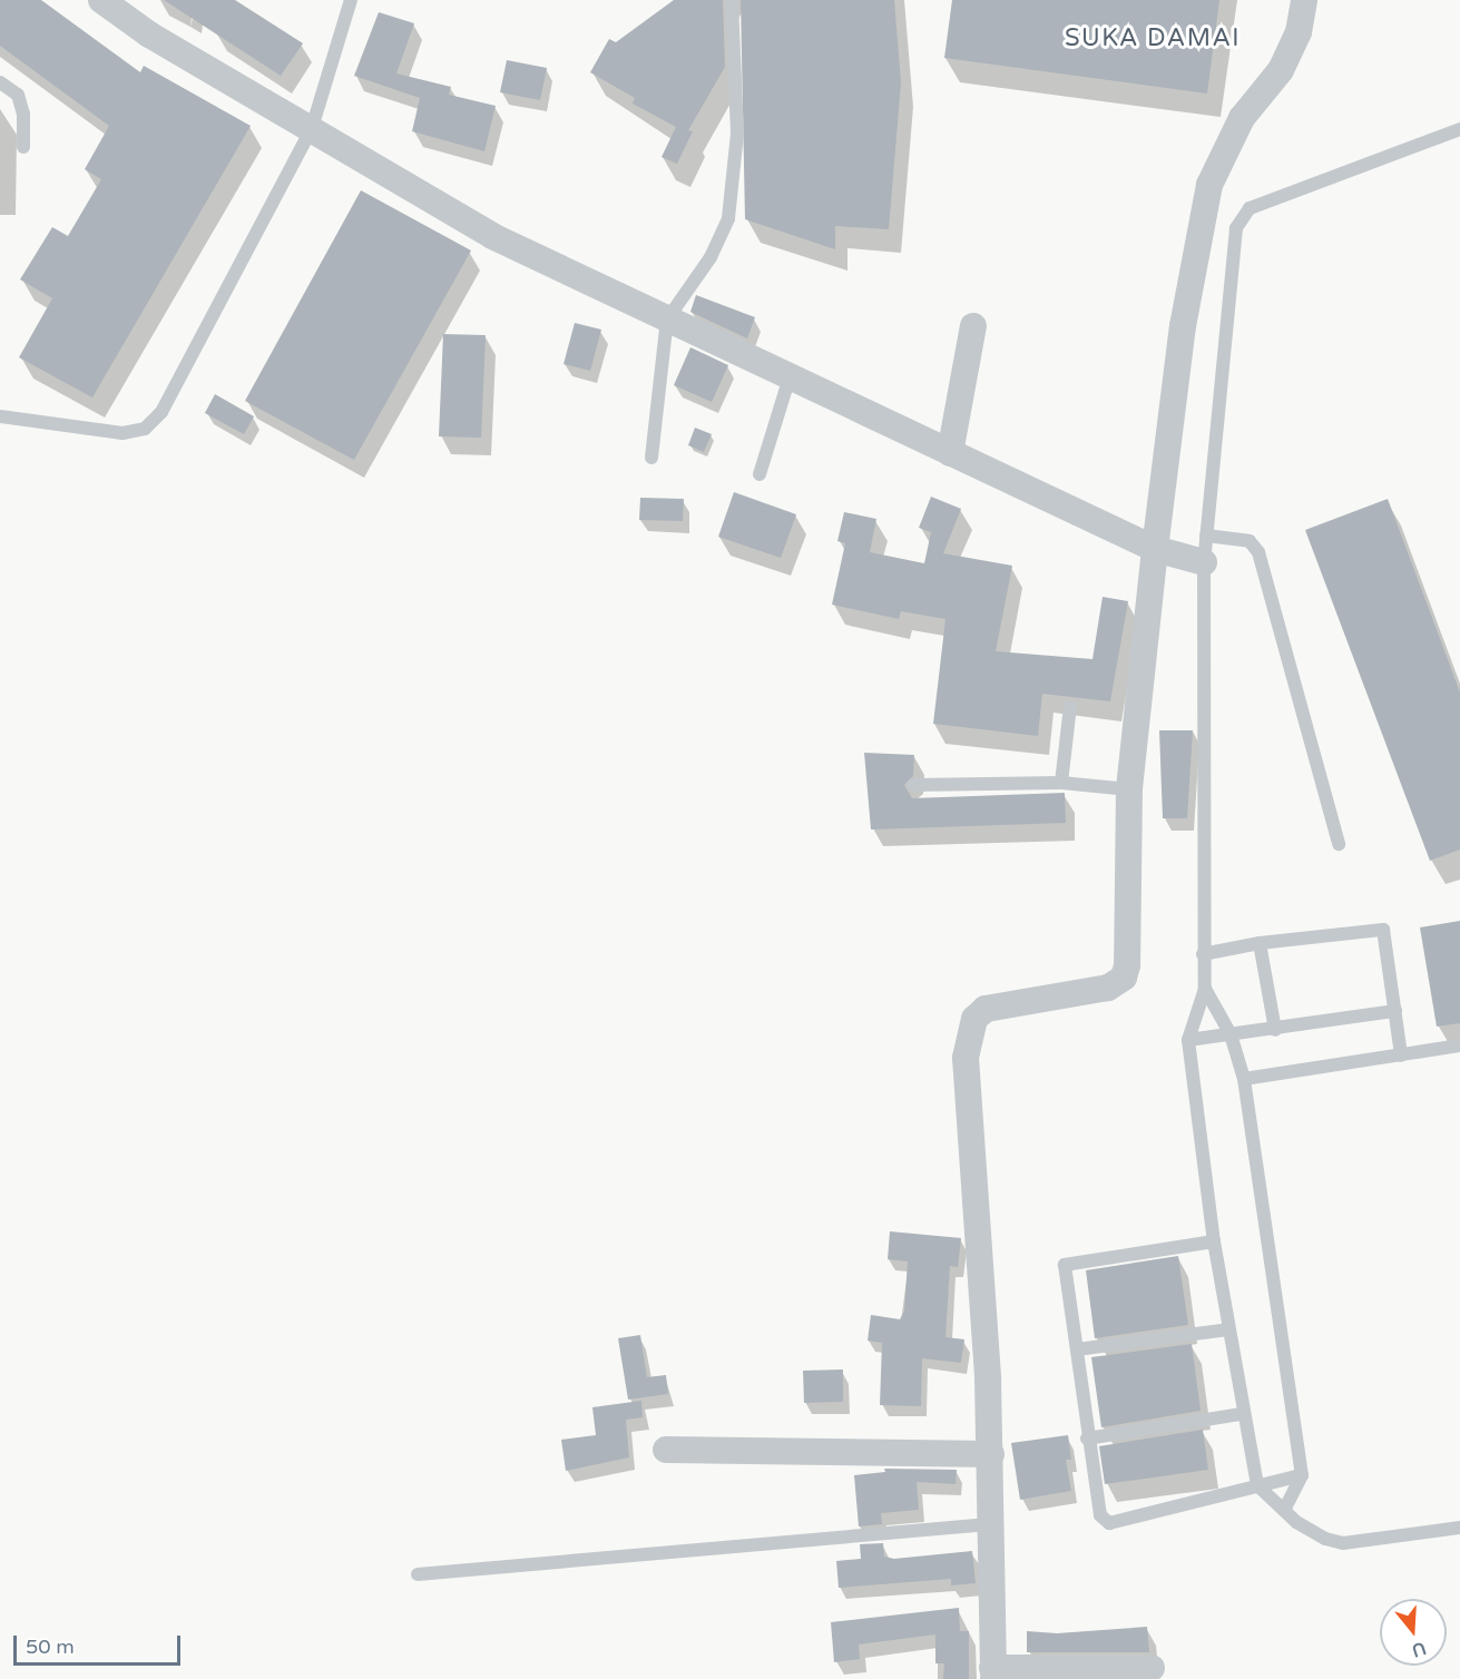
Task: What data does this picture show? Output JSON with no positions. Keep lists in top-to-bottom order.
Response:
{
  "districts": ["SUKA DAMAI"],
  "scale_bar": "50 m",
  "north": "bottom"
}
